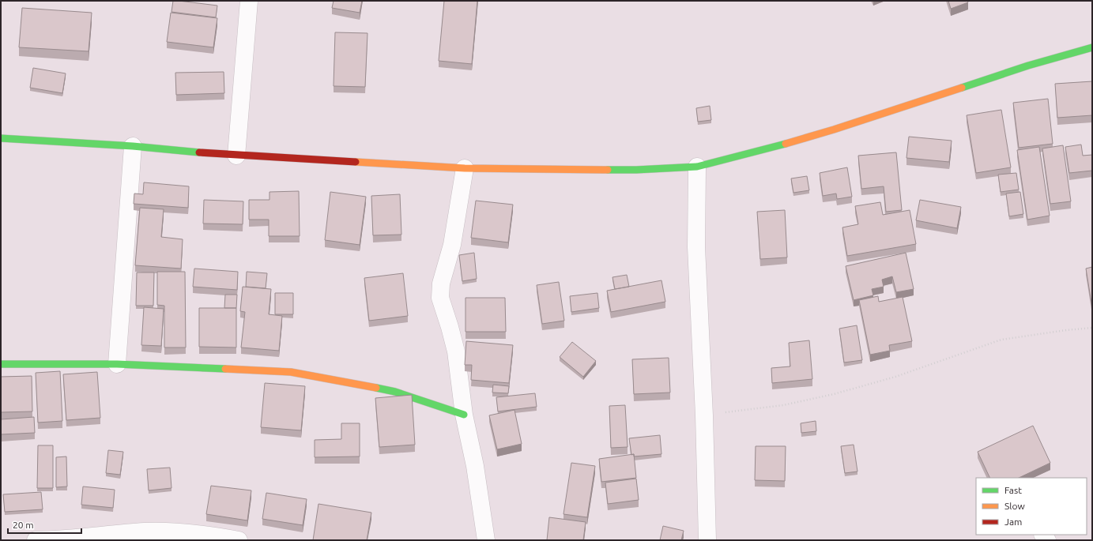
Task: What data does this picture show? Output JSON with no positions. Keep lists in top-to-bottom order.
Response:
{
  "legend": ["Fast", "Slow", "Jam"],
  "scale_bar": "20 m"
}
